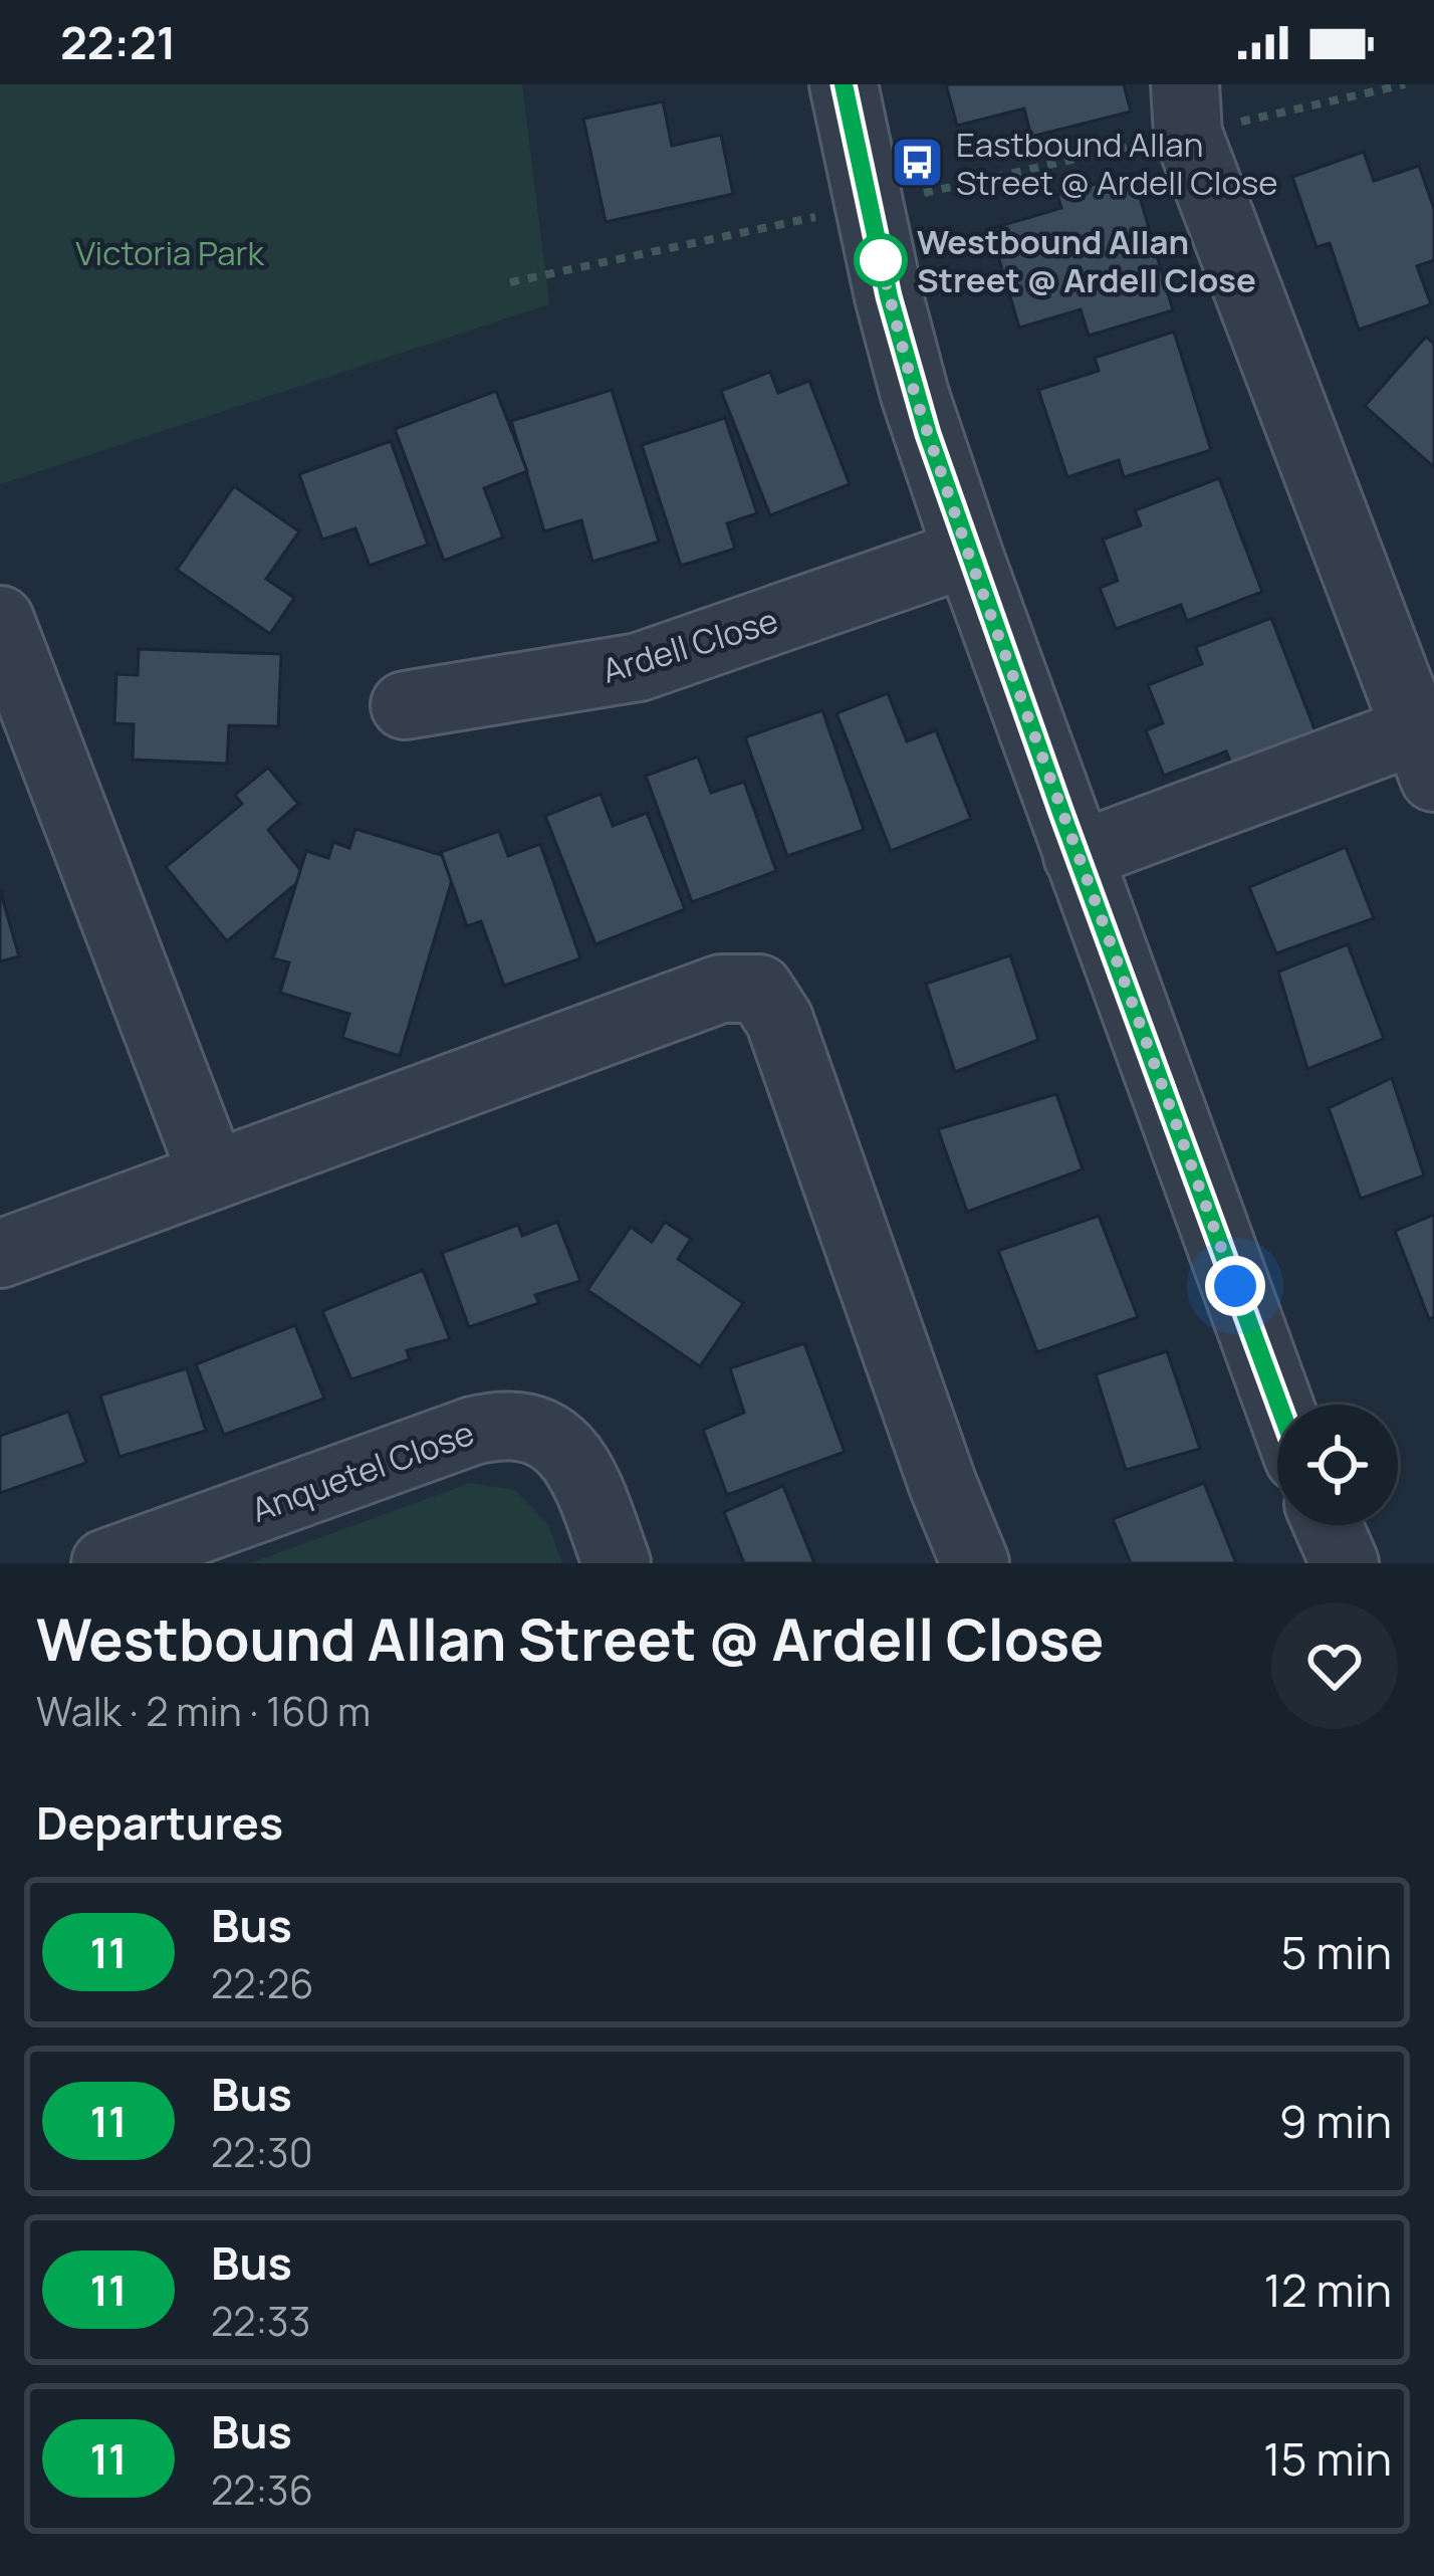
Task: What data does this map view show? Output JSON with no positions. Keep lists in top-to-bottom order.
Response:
{
  "streets": {
    "street": ["Ardell Close", "Anquetel Close"]
  },
  "parks": ["Victoria Park"],
  "places": {
    "bus stop": ["Eastbound Allan Street @ Ardell Close"],
    "other": ["Westbound Allan Street @ Ardell Close"]
  },
  "lines": ["bus line 11"],
  "page": {
    "status": "22:21",
    "heading": [
      ["Westbound Allan Street @ Ardell Close", "Walk · 2 min · 160 m"],
      "Departures"
    ],
    "list": [
      {
        "mark": "11",
        "name": "Bus",
        "note": "22:26",
        "value": "5 min"
      },
      {
        "mark": "11",
        "name": "Bus",
        "note": "22:30",
        "value": "9 min"
      },
      {
        "mark": "11",
        "name": "Bus",
        "note": "22:33",
        "value": "12 min"
      },
      {
        "mark": "11",
        "name": "Bus",
        "note": "22:36",
        "value": "15 min"
      }
    ]
  }
}
